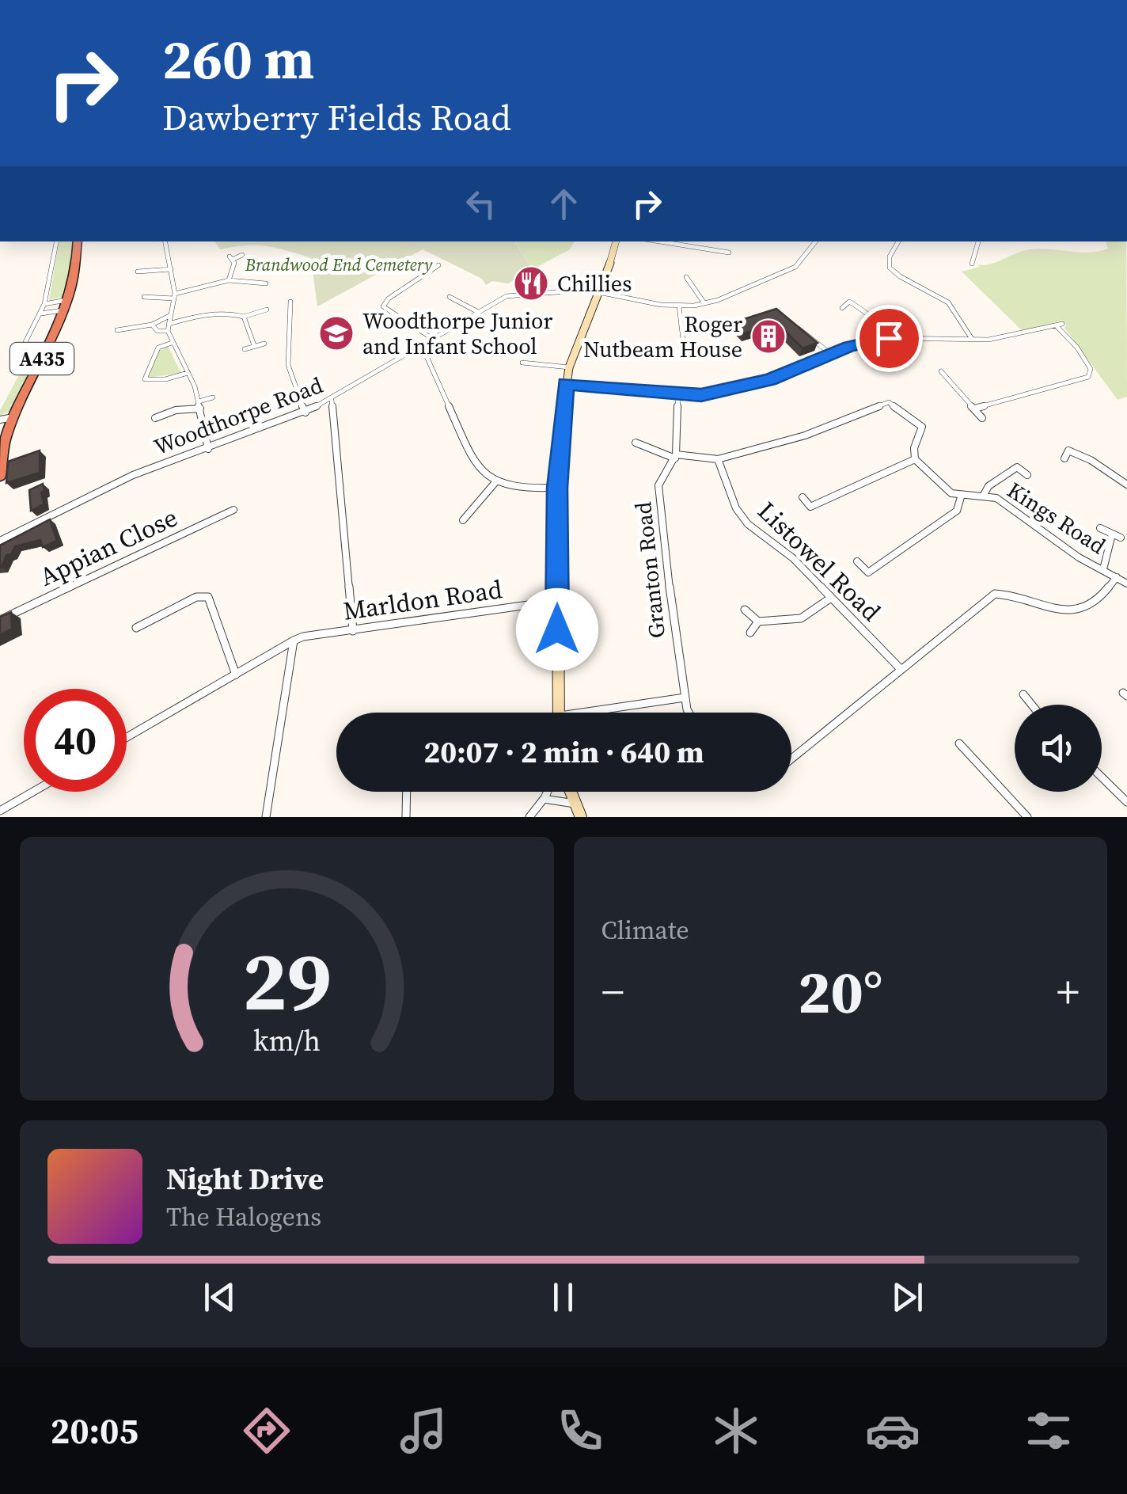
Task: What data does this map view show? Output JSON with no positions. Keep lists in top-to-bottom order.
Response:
{
  "streets": {
    "highway": ["A435"],
    "street": [
      "Woodthorpe Road",
      "Kings Road",
      "Appian Close",
      "Listowel Road",
      "Granton Road",
      "Marldon Road"
    ]
  },
  "parks": ["Brandwood End Cemetery"],
  "places": {
    "restaurant": ["Chillies"],
    "school or university": ["Woodthorpe Junior and Infant School"],
    "building": ["Roger Nutbeam House"]
  },
  "page": {
    "turn": ["260 m", "Dawberry Fields Road"],
    "limit": "40",
    "trip": "20:07 · 2 min · 640 m",
    "tile": "Climate",
    "heat": ["−", "20°", "+"],
    "song": ["Night Drive", "The Halogens"],
    "tabs": "20:05",
    "gauge": ["29", "km/h"]
  }
}
